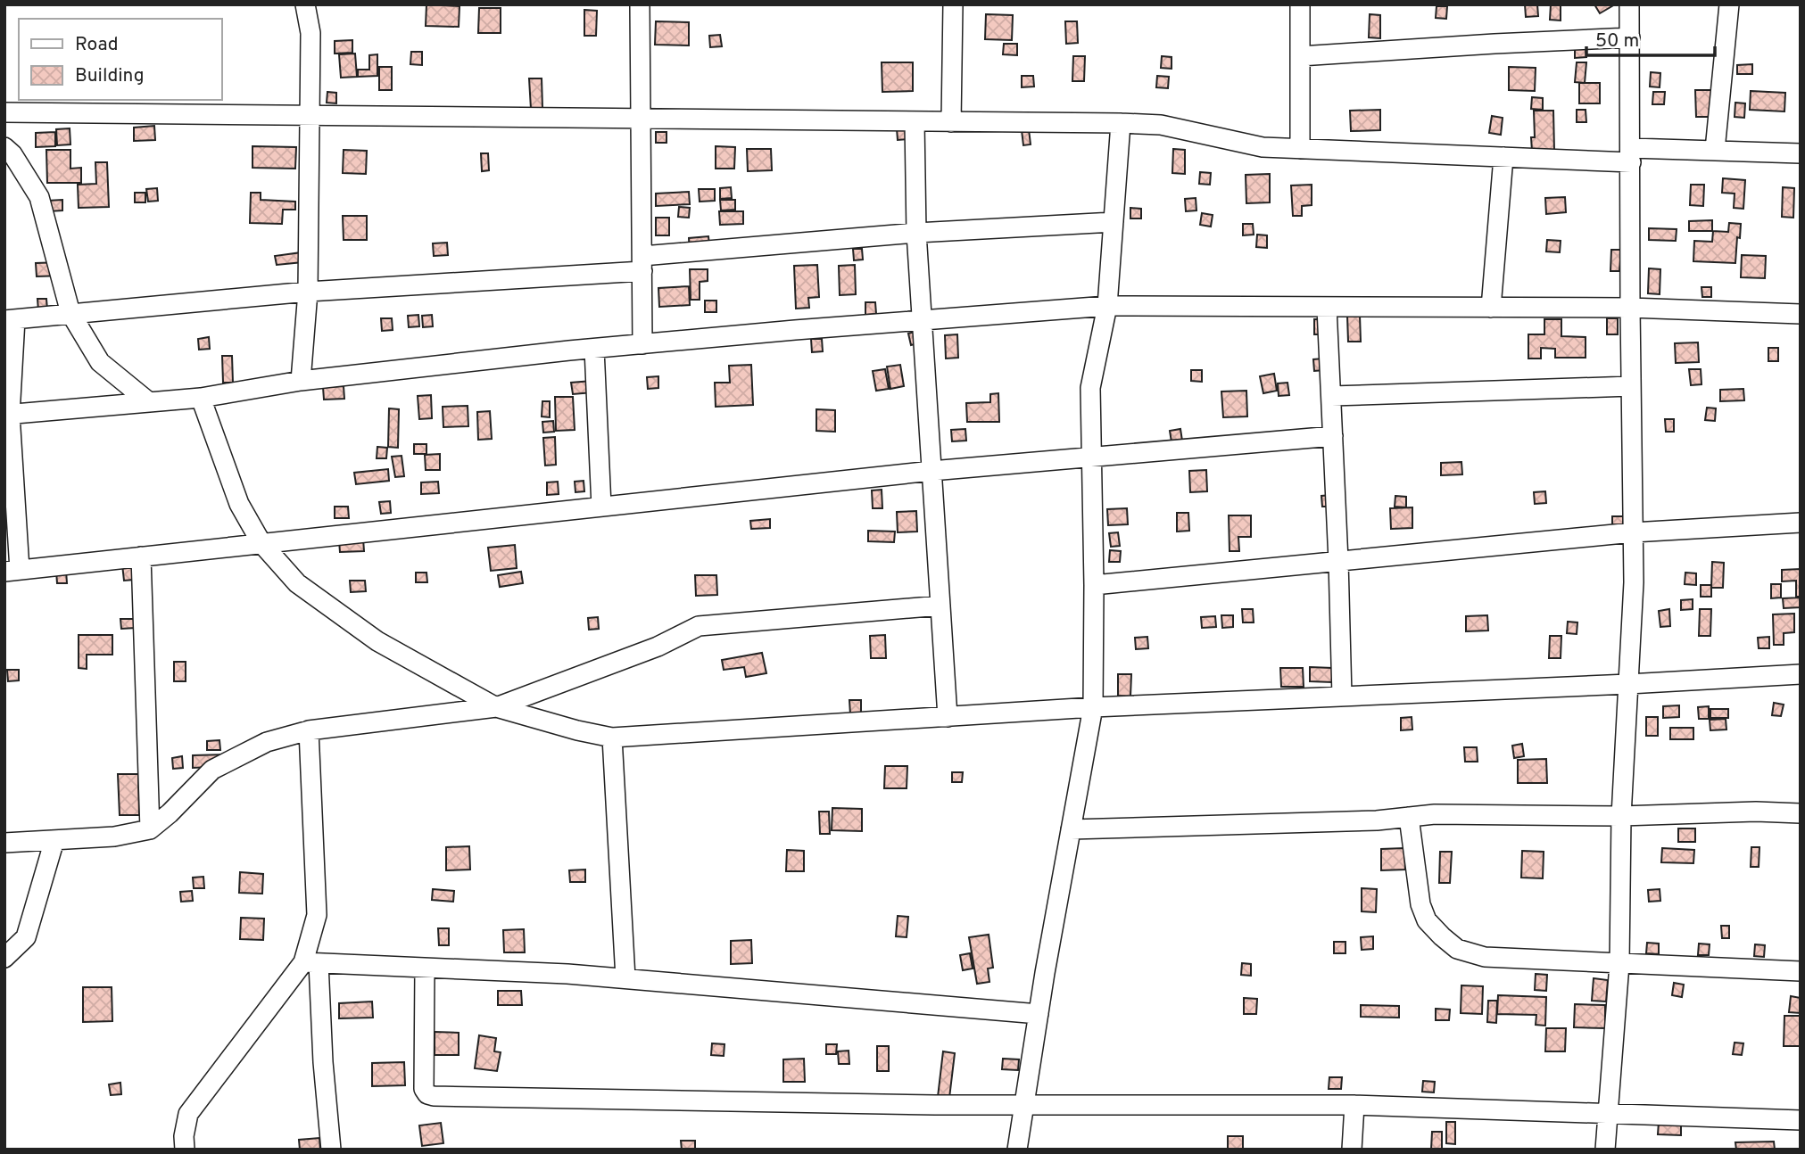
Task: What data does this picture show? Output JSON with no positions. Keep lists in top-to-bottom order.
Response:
{
  "legend": ["Road", "Building"],
  "scale_bar": "50 m"
}
